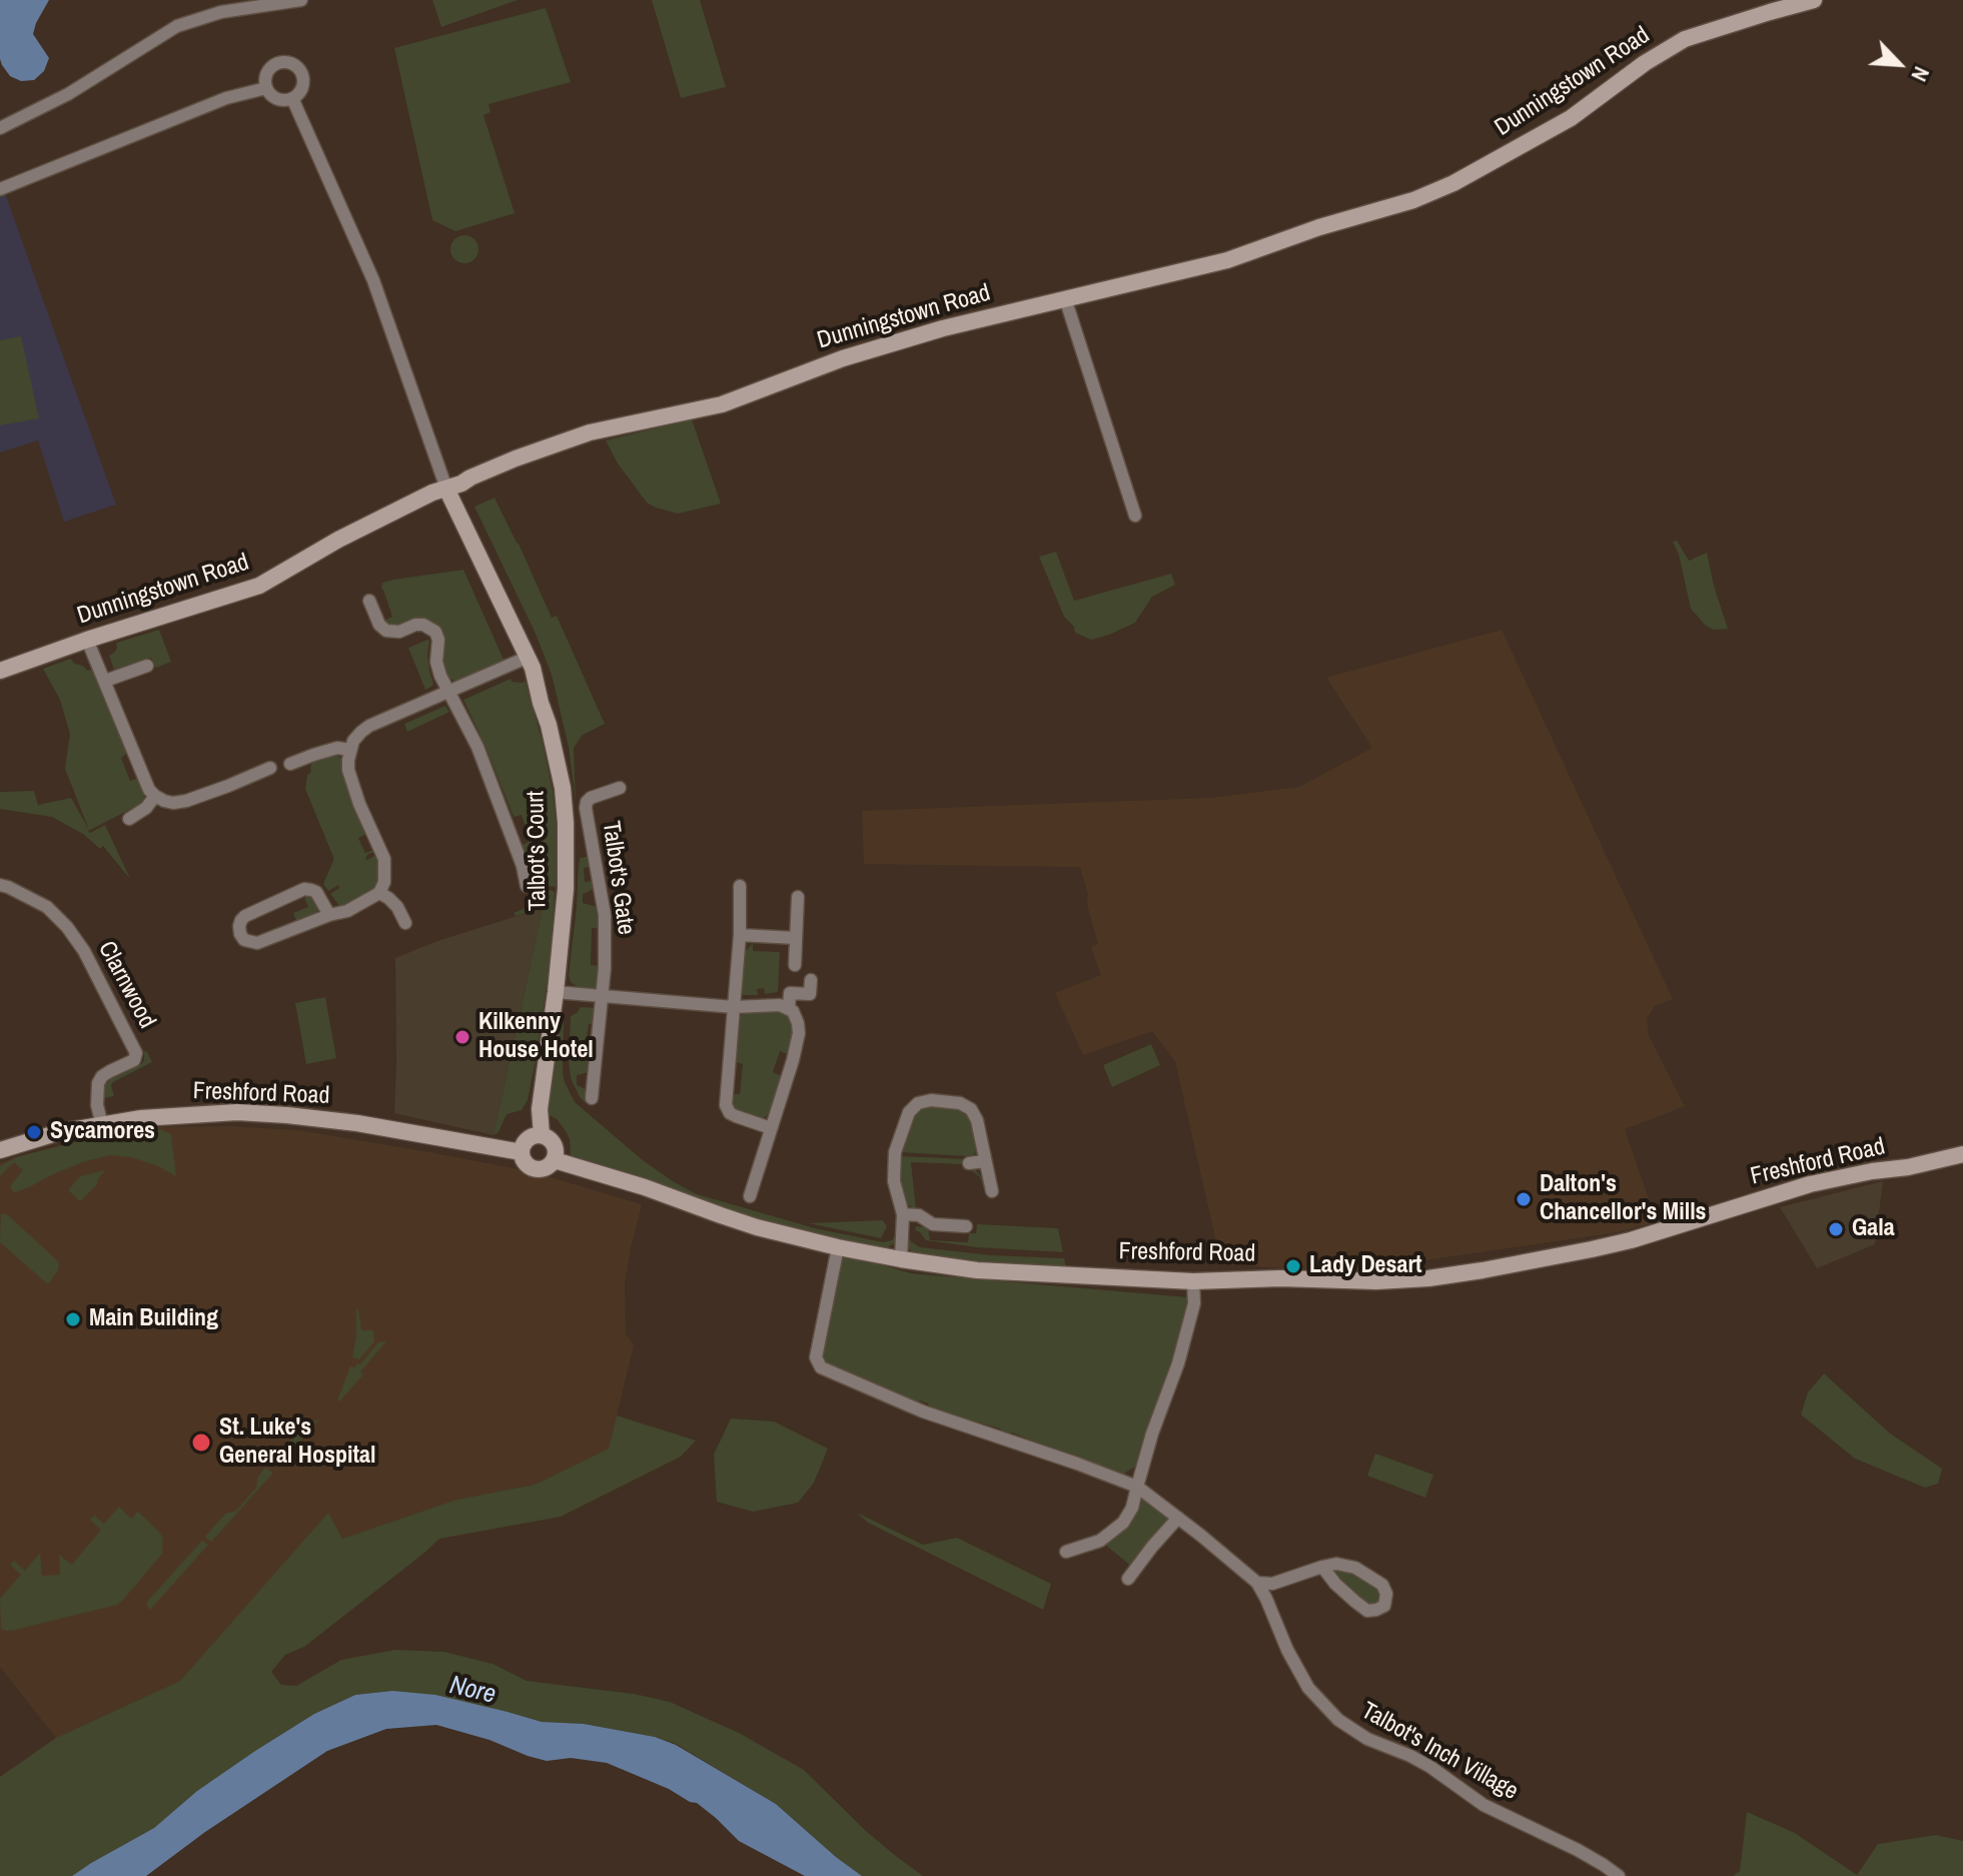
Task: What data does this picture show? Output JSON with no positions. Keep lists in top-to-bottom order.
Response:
{
  "streets": {
    "street": [
      "Dunningstown Road",
      "Talbot's Court",
      "Talbot's Gate",
      "Clarnwood",
      "Freshford Road",
      "Talbot's Inch Village"
    ]
  },
  "crossings": [
    ["Dunningstown Road", "Talbot's Court"],
    ["Talbot's Court", "Freshford Road"],
    ["Clarnwood", "Freshford Road"],
    ["Freshford Road", "Talbot's Inch Village"]
  ],
  "water": ["Nore"],
  "places": [
    "Kilkenny House Hotel",
    "Sycamores",
    "Dalton's Chancellor's Mills",
    "Gala",
    "Lady Desart",
    "Main Building",
    "St. Luke's General Hospital"
  ],
  "north": "bottom right"
}
